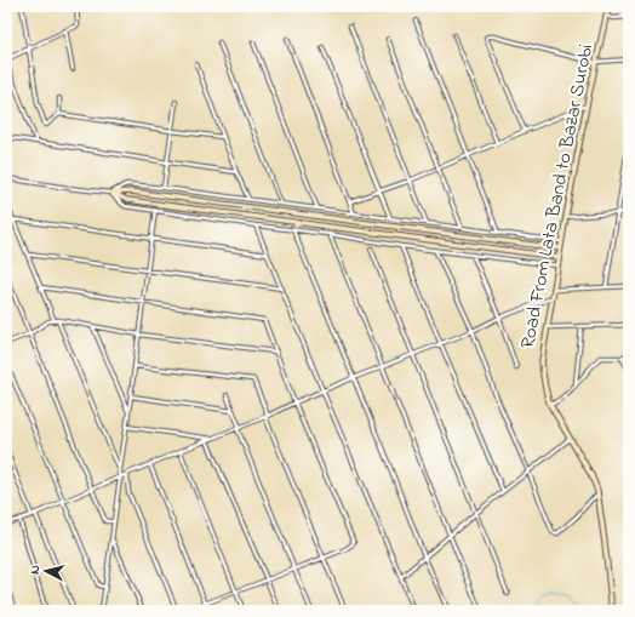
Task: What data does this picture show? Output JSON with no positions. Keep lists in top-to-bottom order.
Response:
{
  "streets": {
    "street": ["Road From Lata Band to Bazar Surobi"]
  },
  "north": "left"
}
